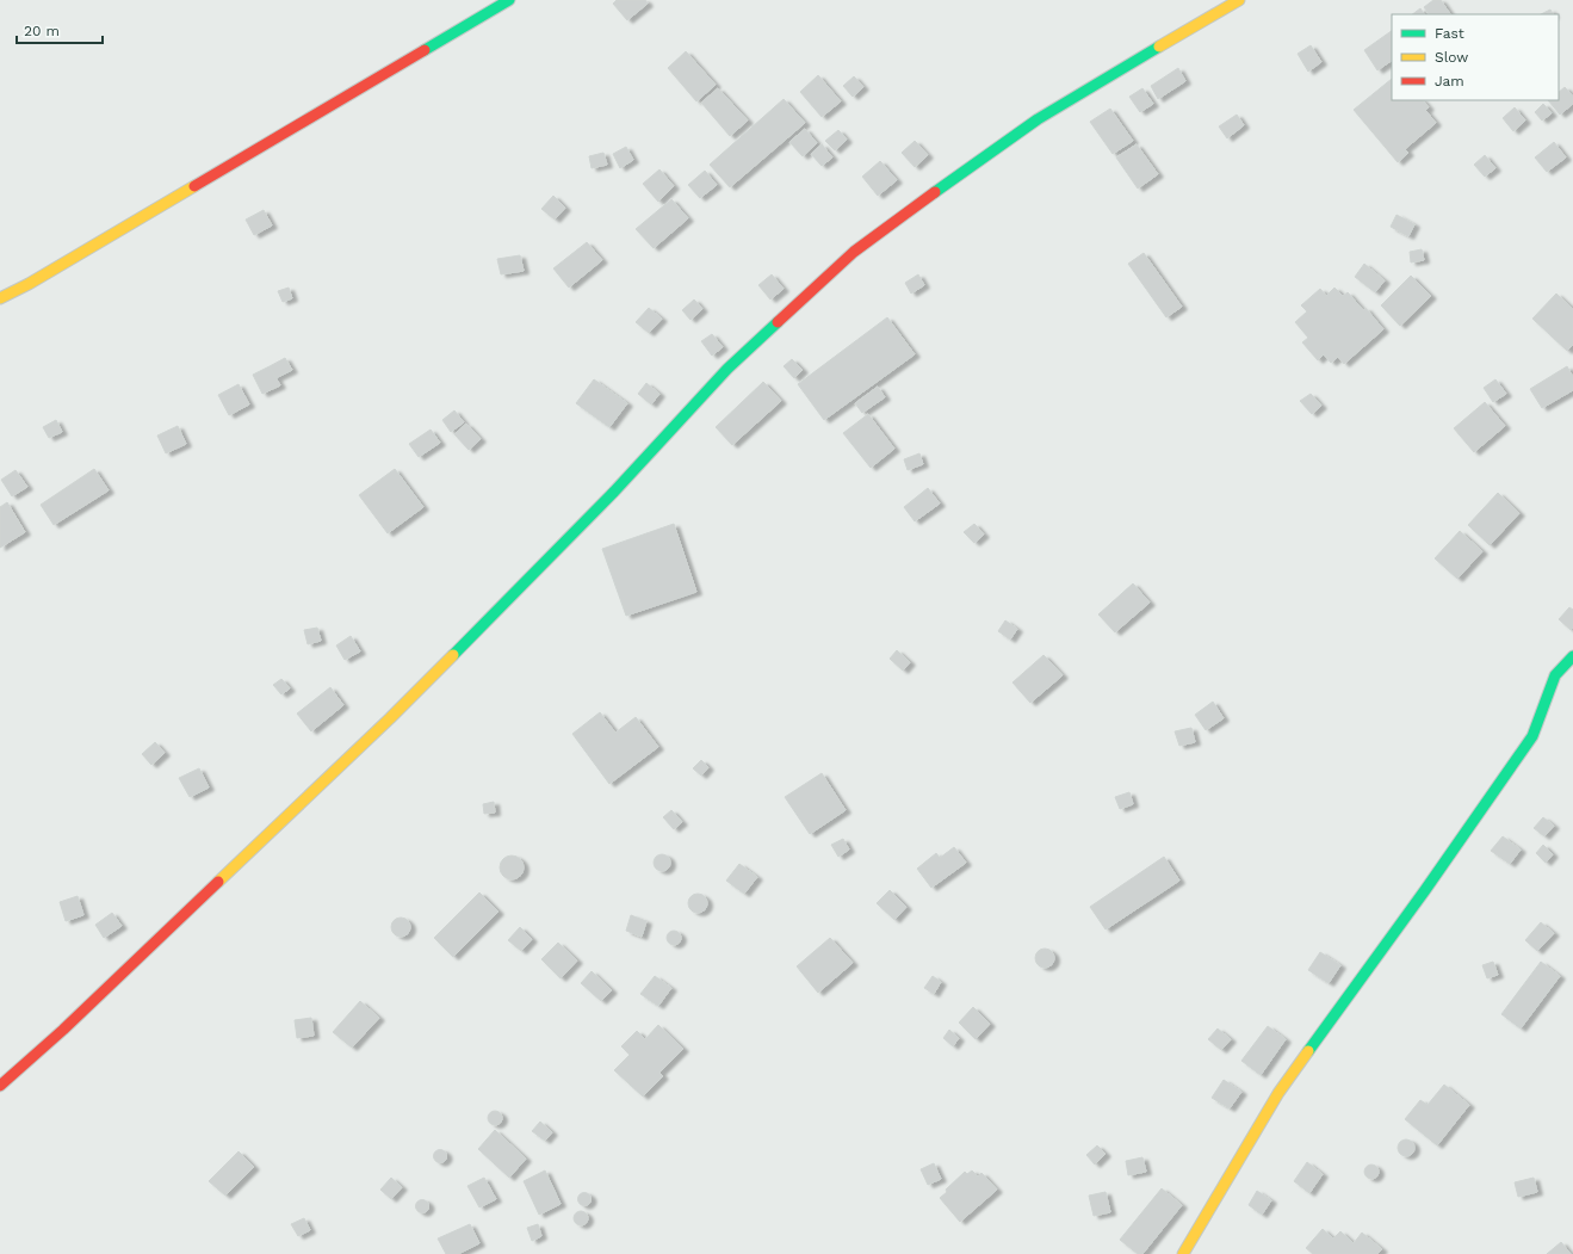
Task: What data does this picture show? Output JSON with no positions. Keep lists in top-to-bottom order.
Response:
{
  "legend": ["Fast", "Slow", "Jam"],
  "scale_bar": "20 m"
}
